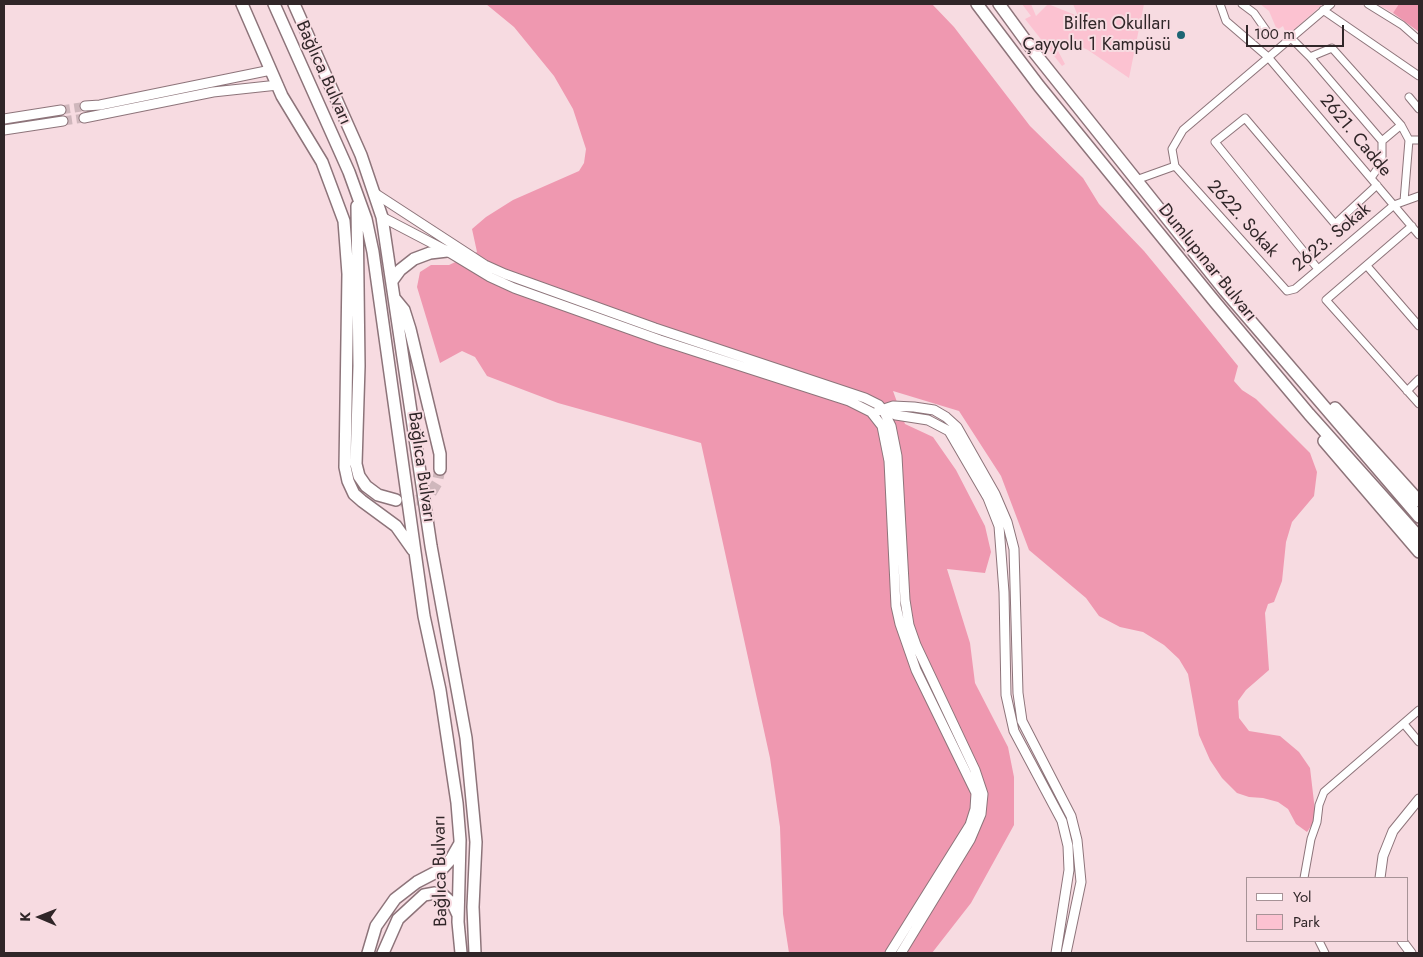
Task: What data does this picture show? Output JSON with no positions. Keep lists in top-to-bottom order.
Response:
{
  "streets": {
    "main road": ["Bağlıca Bulvarı", "Dumlupınar Bulvarı"],
    "street": ["2621. Cadde", "2622. Sokak", "2623. Sokak"]
  },
  "crossings": [
    ["2621. Cadde", "2623. Sokak"],
    ["2622. Sokak", "2623. Sokak"]
  ],
  "places": ["Bilfen Okulları Çayyolu 1 Kampüsü"],
  "legend": ["Yol", "Park"],
  "scale_bar": "100 m",
  "north": "left"
}
